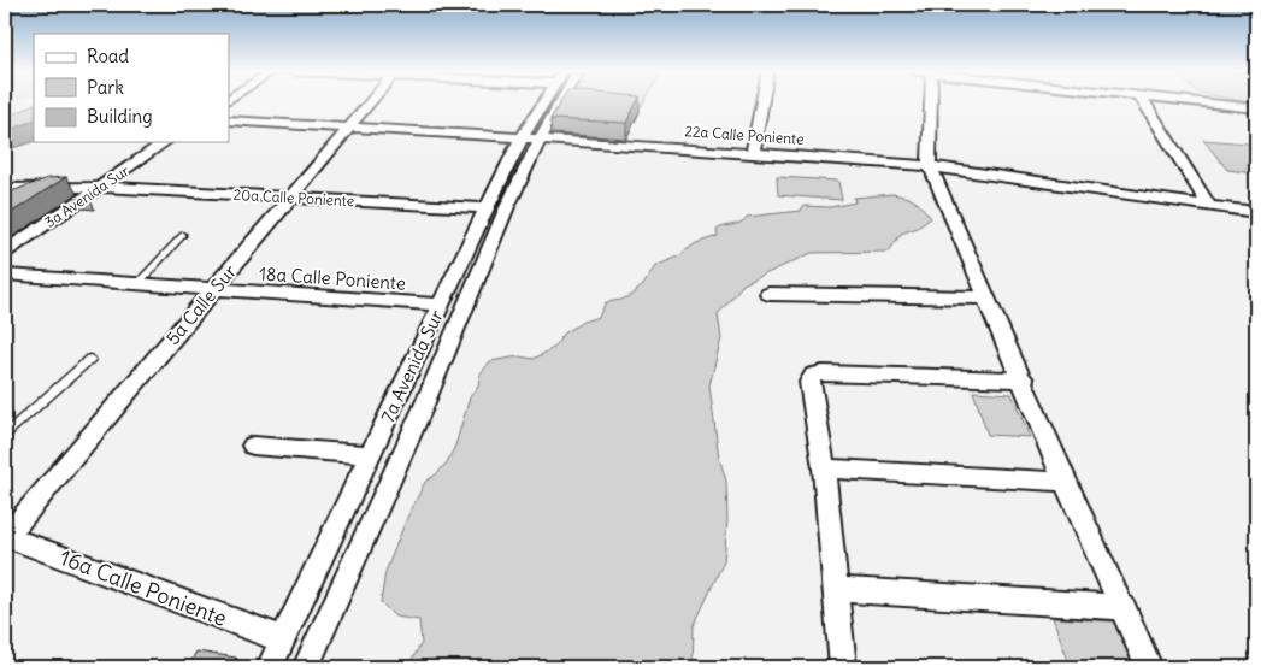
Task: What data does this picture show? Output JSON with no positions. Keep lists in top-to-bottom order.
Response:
{
  "streets": {
    "street": [
      "22a Calle Poniente",
      "3a Avenida Sur",
      "20a Calle Poniente",
      "18a Calle Poniente",
      "5a Calle Sur",
      "7a Avenida Sur",
      "16a Calle Poniente"
    ]
  },
  "crossings": [
    ["22a Calle Poniente", "5a Calle Sur"],
    ["22a Calle Poniente", "7a Avenida Sur"],
    ["3a Avenida Sur", "20a Calle Poniente"],
    ["20a Calle Poniente", "5a Calle Sur"],
    ["20a Calle Poniente", "7a Avenida Sur"],
    ["18a Calle Poniente", "5a Calle Sur"],
    ["18a Calle Poniente", "7a Avenida Sur"],
    ["5a Calle Sur", "16a Calle Poniente"],
    ["7a Avenida Sur", "16a Calle Poniente"]
  ],
  "legend": ["Road", "Park", "Building"]
}
